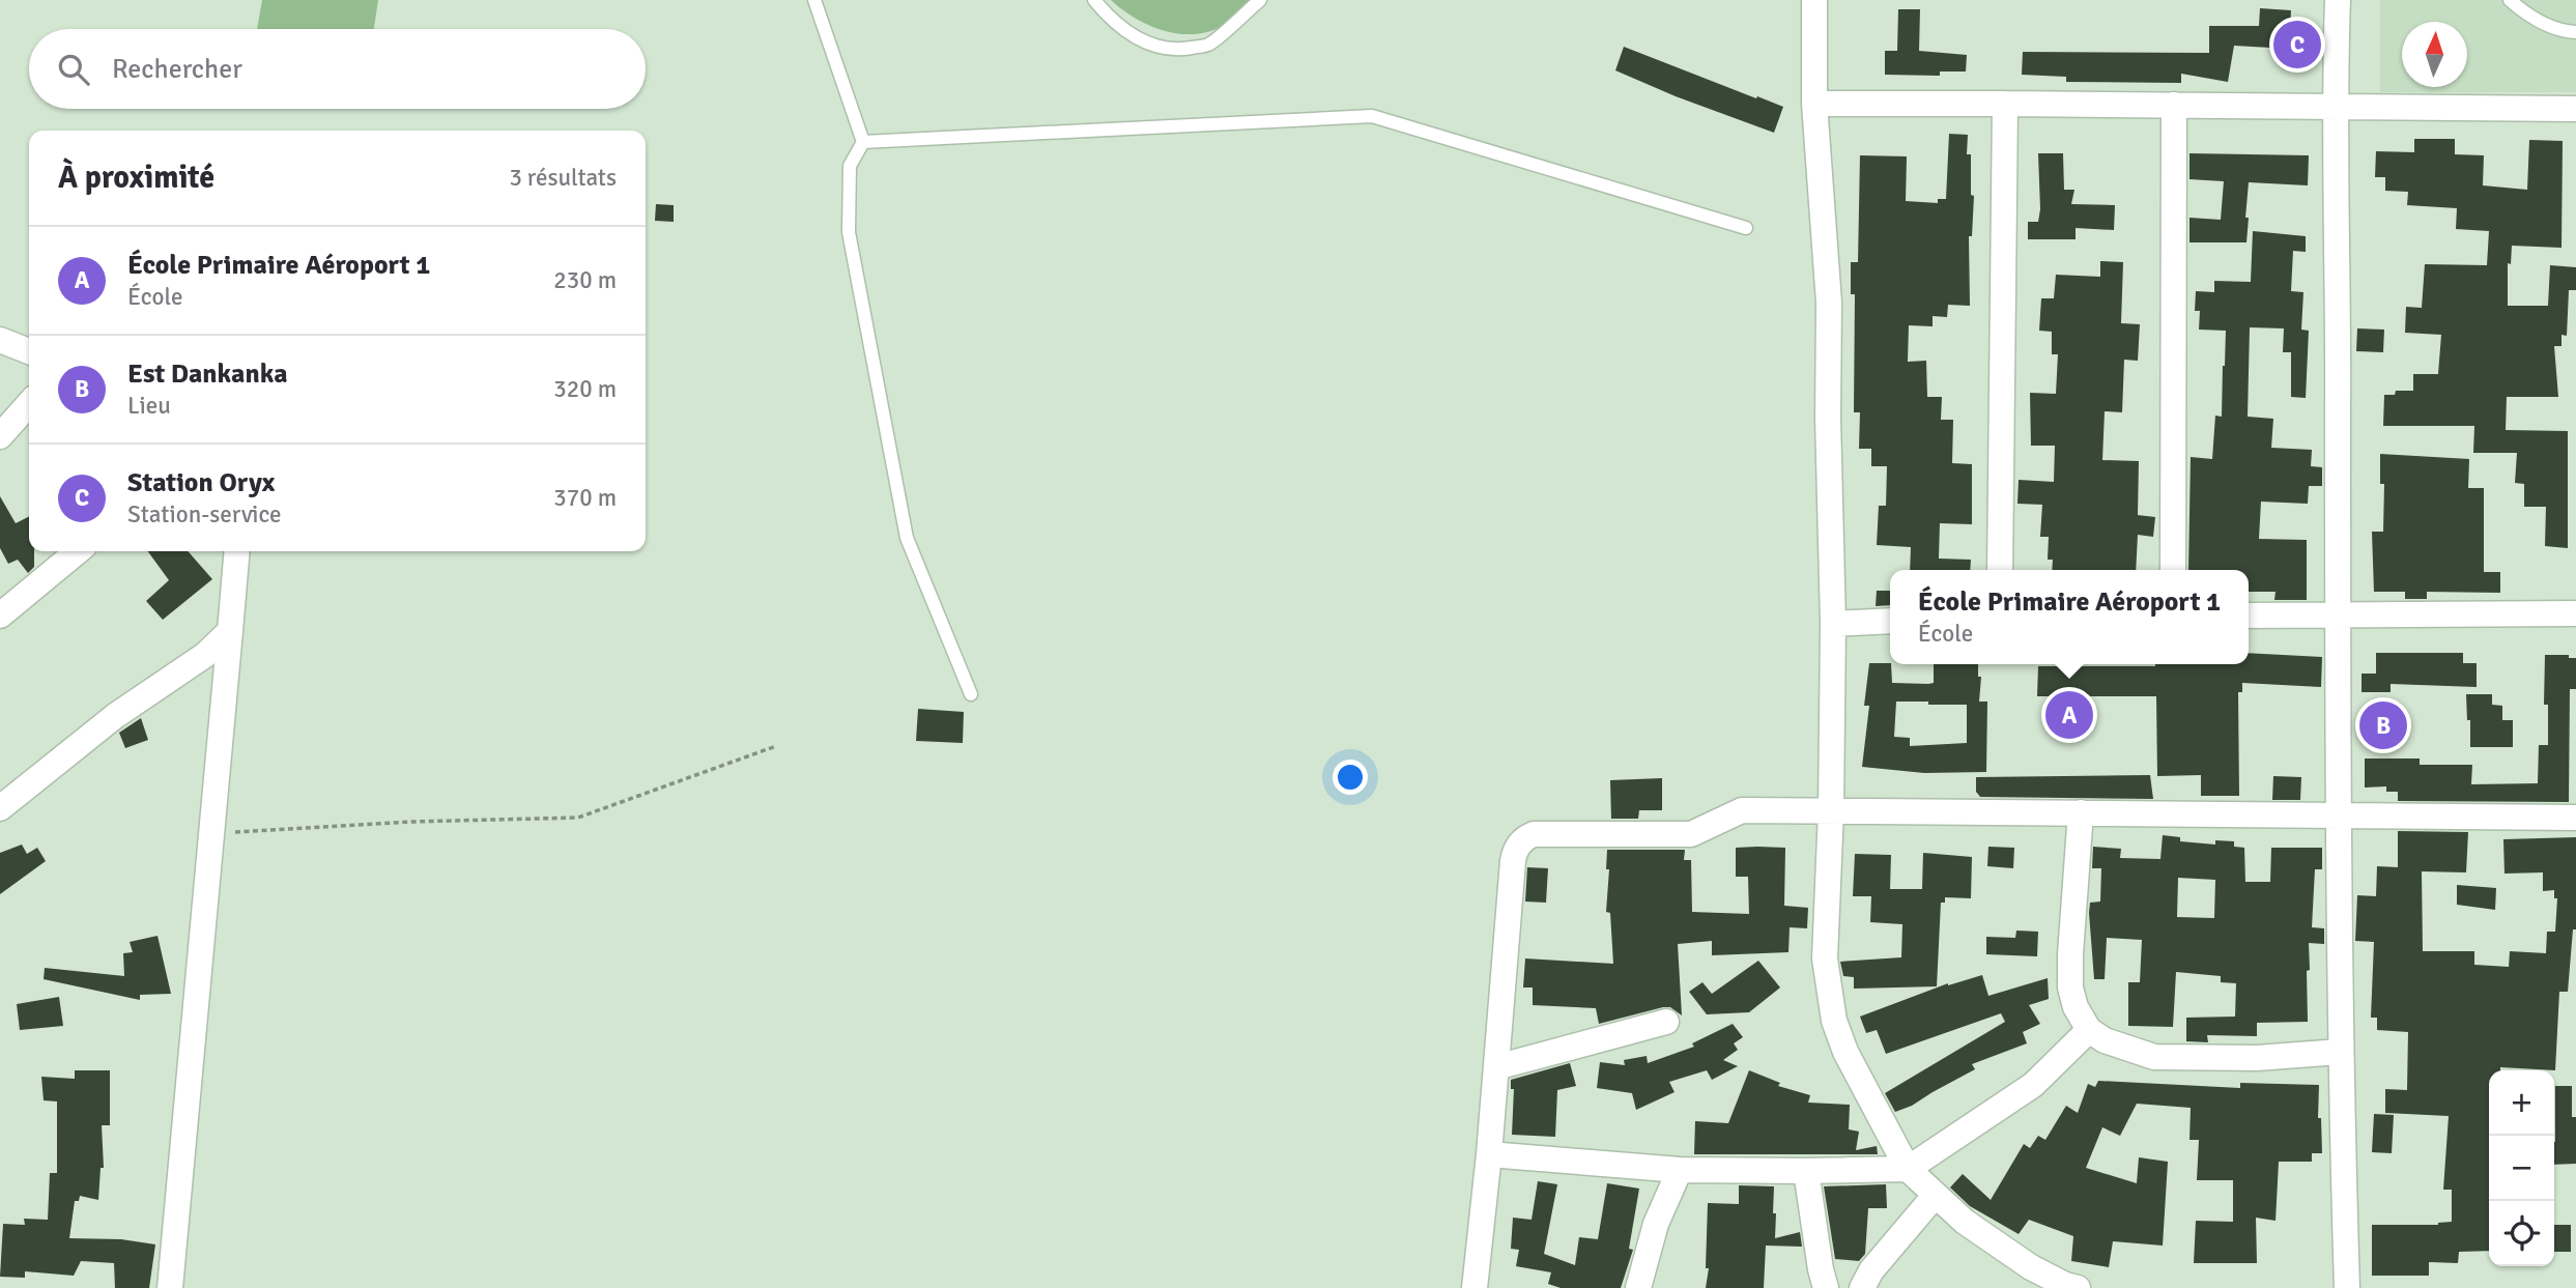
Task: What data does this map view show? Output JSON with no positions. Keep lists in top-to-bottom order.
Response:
{
  "north": "top",
  "page": {
    "pins": ["C", "A", "B"],
    "search": "Rechercher",
    "heading": ["À proximité", "3 résultats"],
    "list": [
      {
        "mark": "A",
        "name": "École Primaire Aéroport 1",
        "note": "École",
        "value": "230 m"
      },
      {
        "mark": "B",
        "name": "Est Dankanka",
        "note": "Lieu",
        "value": "320 m"
      },
      {
        "mark": "C",
        "name": "Station Oryx",
        "note": "Station-service",
        "value": "370 m"
      }
    ],
    "popup": ["École Primaire Aéroport 1", "École"],
    "map_buttons": ["+", "−"]
  }
}
